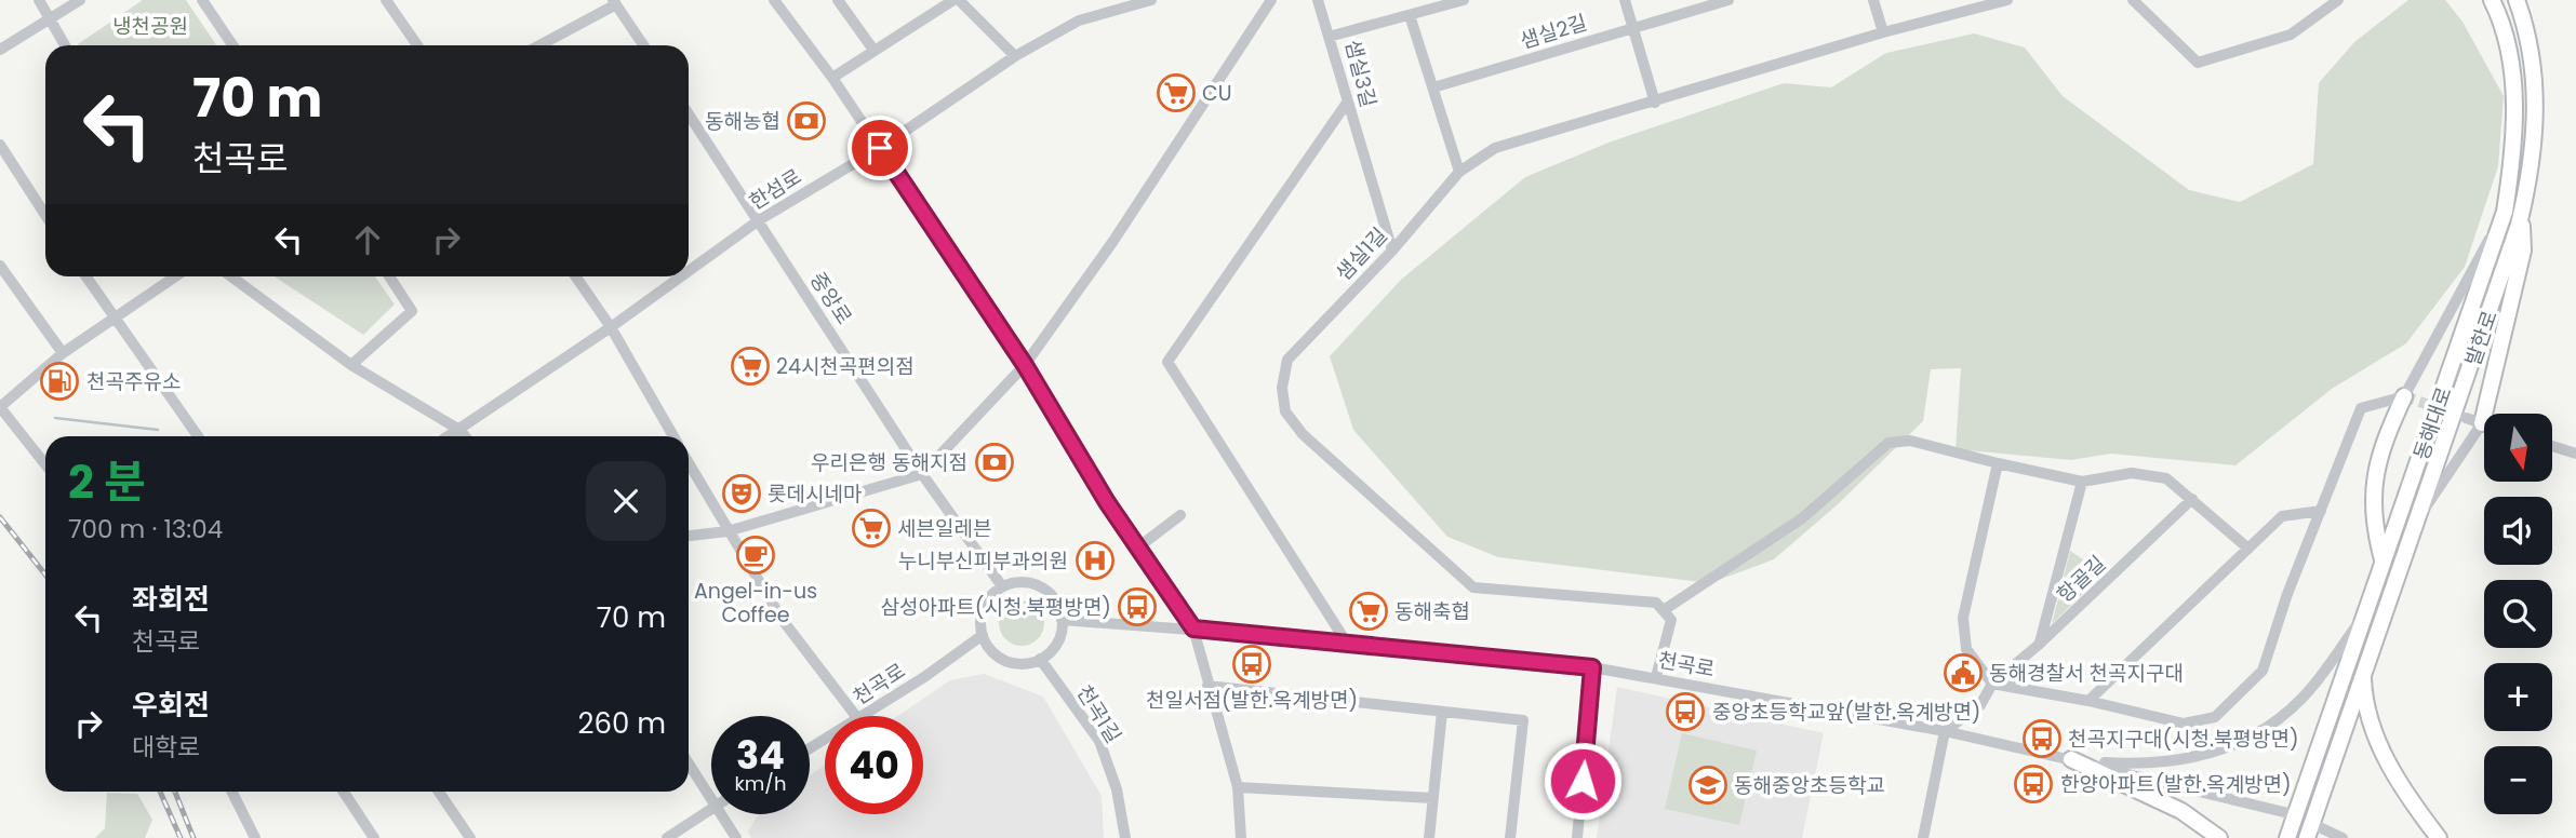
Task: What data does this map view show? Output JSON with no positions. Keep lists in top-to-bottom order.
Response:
{
  "streets": {
    "main road": ["발한로", "동해대로"],
    "street": [
      "샘실2길",
      "샘실3길",
      "한섬로",
      "샘실1길",
      "중앙로",
      "항골길",
      "천곡로",
      "천곡1길"
    ]
  },
  "crossings": [
    ["샘실3길", "샘실1길"],
    ["한섬로", "중앙로"],
    ["중앙로", "천곡로"],
    ["중앙로", "천곡1길"],
    ["동해대로", "천곡로"],
    ["항골길", "천곡로"],
    ["천곡로", "천곡1길"]
  ],
  "parks": ["냉천공원"],
  "places": {
    "supermarket": [
      "CU",
      "24시천곡편의점",
      "세븐일레븐",
      "동해축협"
    ],
    "bank": ["동해농협", "우리은행 동해지점"],
    "fuel station": ["천곡주유소"],
    "theatre": ["롯데시네마"],
    "cafe": ["Angel-in-us Coffee"],
    "hospital": ["누니부신피부과의원"],
    "bus stop": [
      "삼성아파트(시청.북평방면)",
      "천일서점(발한.옥계방면)",
      "중앙초등학교앞(발한.옥계방면)",
      "천곡지구대(시청.북평방면)",
      "한양아파트(발한.옥계방면)"
    ],
    "public building": ["동해경찰서 천곡지구대"],
    "school or university": ["동해중앙초등학교"]
  },
  "north": "bottom",
  "page": {
    "turn": ["70 m", "천곡로"],
    "map_buttons": ["+", "−"],
    "heading": ["2 분", "700 m · 13:04"],
    "list": [
      {
        "name": "좌회전",
        "note": "천곡로",
        "value": "70 m"
      },
      {
        "name": "우회전",
        "note": "대학로",
        "value": "260 m"
      }
    ],
    "speed": "34 km/h",
    "limit": "40"
  }
}
